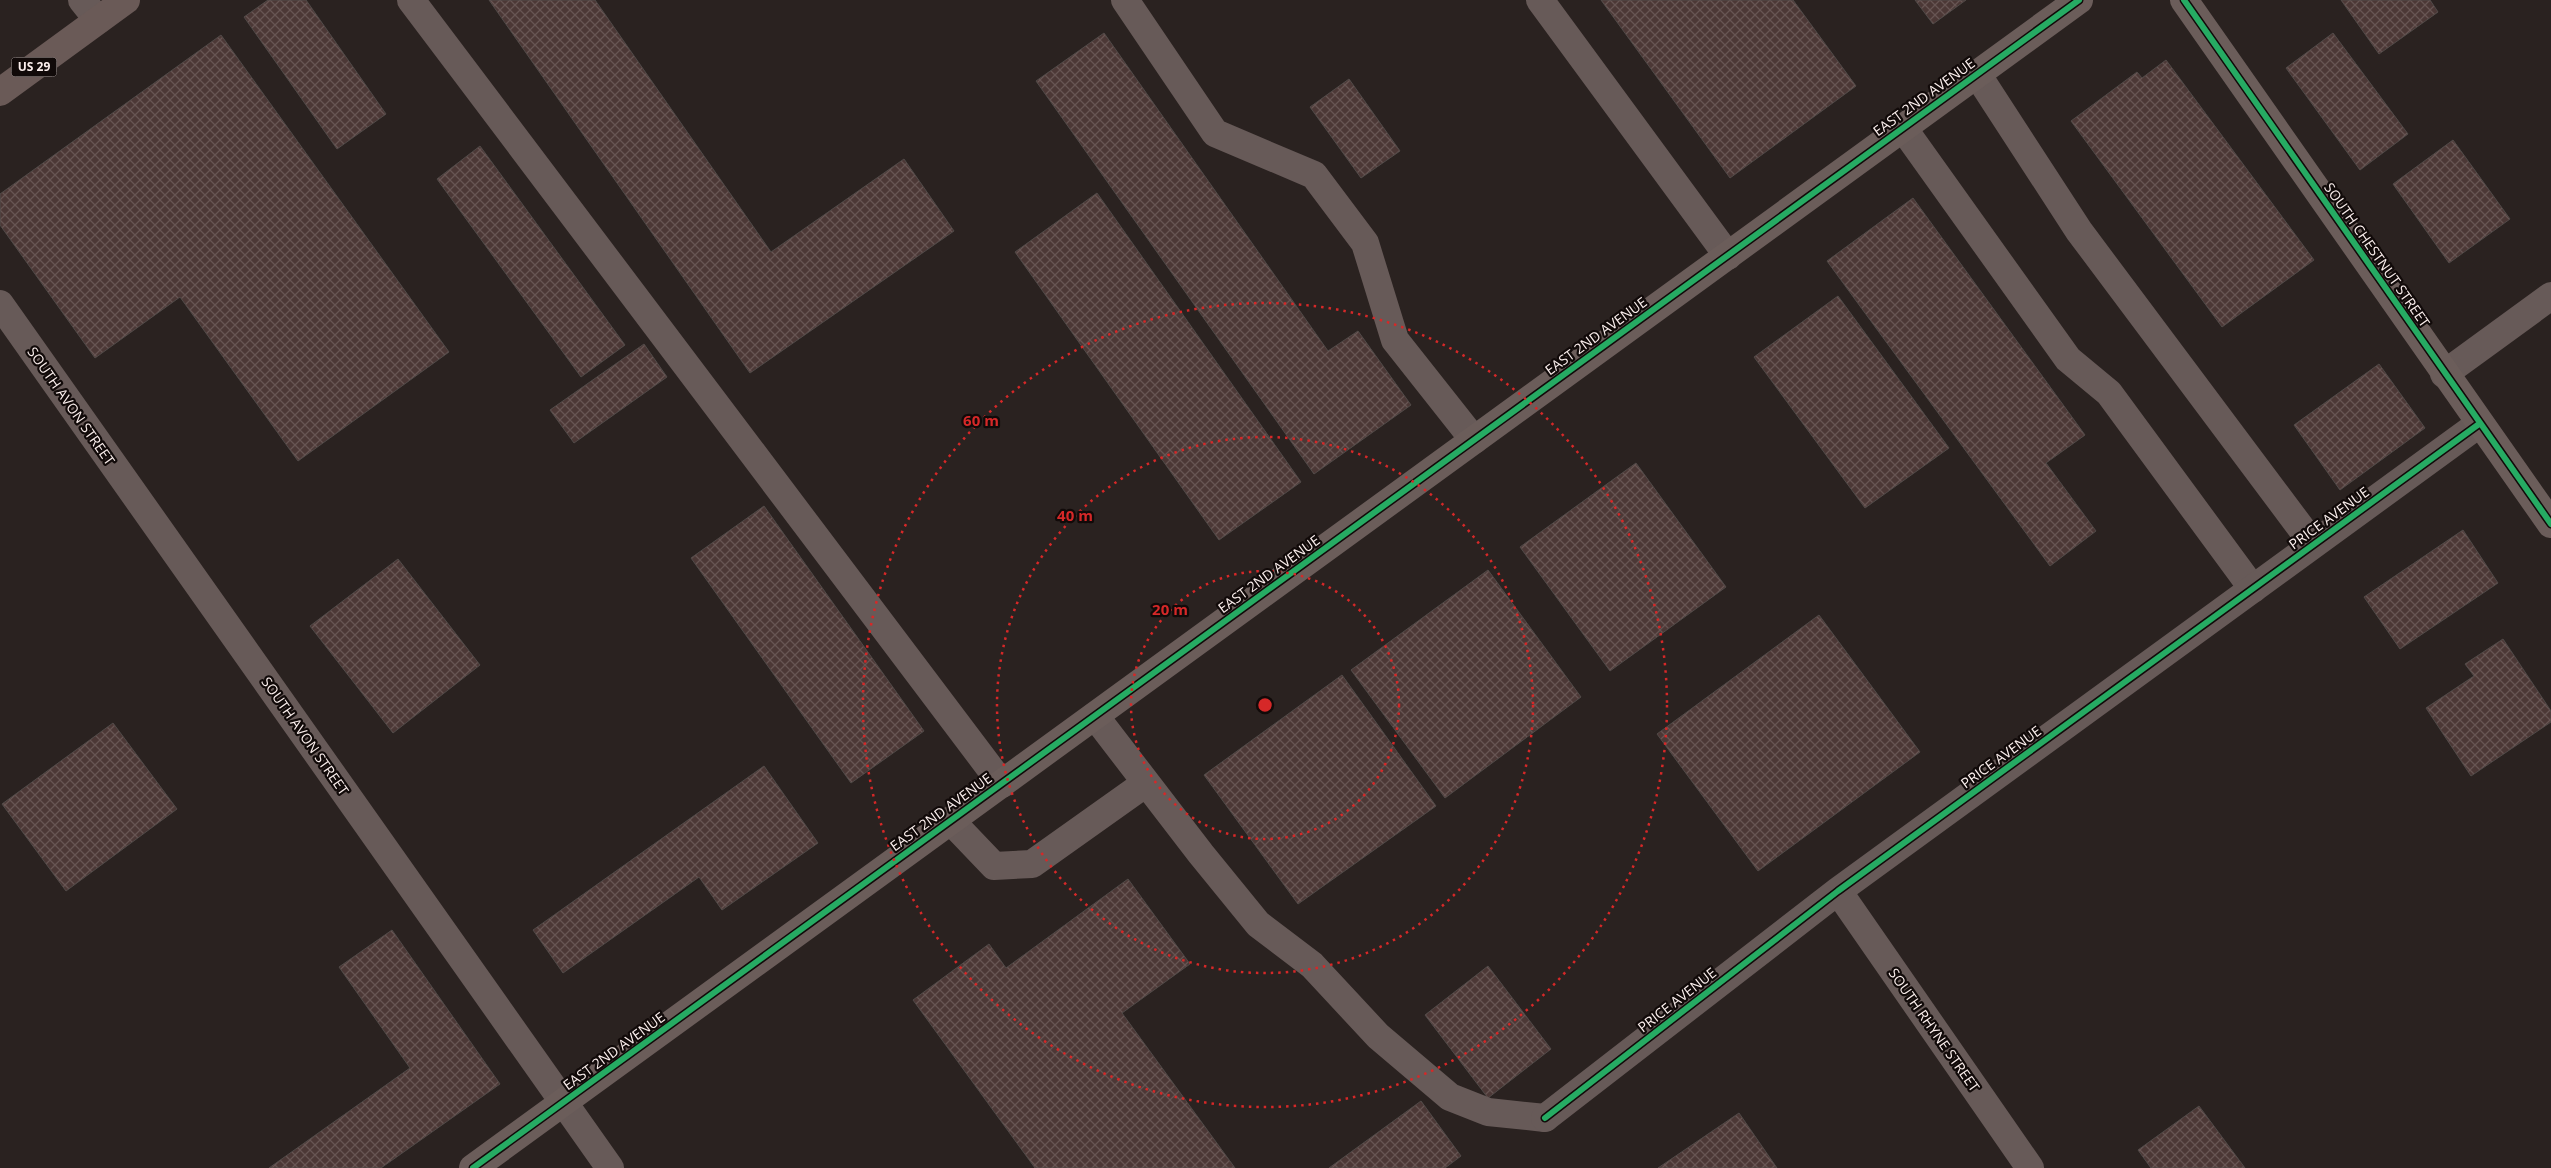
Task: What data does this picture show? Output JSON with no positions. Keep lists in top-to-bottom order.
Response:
{
  "streets": {
    "main road": ["US 29"],
    "street": [
      "EAST 2ND AVENUE",
      "SOUTH CHESTNUT STREET",
      "SOUTH AVON STREET",
      "PRICE AVENUE",
      "SOUTH RHYNE STREET"
    ]
  },
  "crossings": [
    ["EAST 2ND AVENUE", "SOUTH AVON STREET"],
    ["SOUTH CHESTNUT STREET", "PRICE AVENUE"],
    ["PRICE AVENUE", "SOUTH RHYNE STREET"]
  ],
  "rings": ["60 m", "40 m", "20 m"]
}
